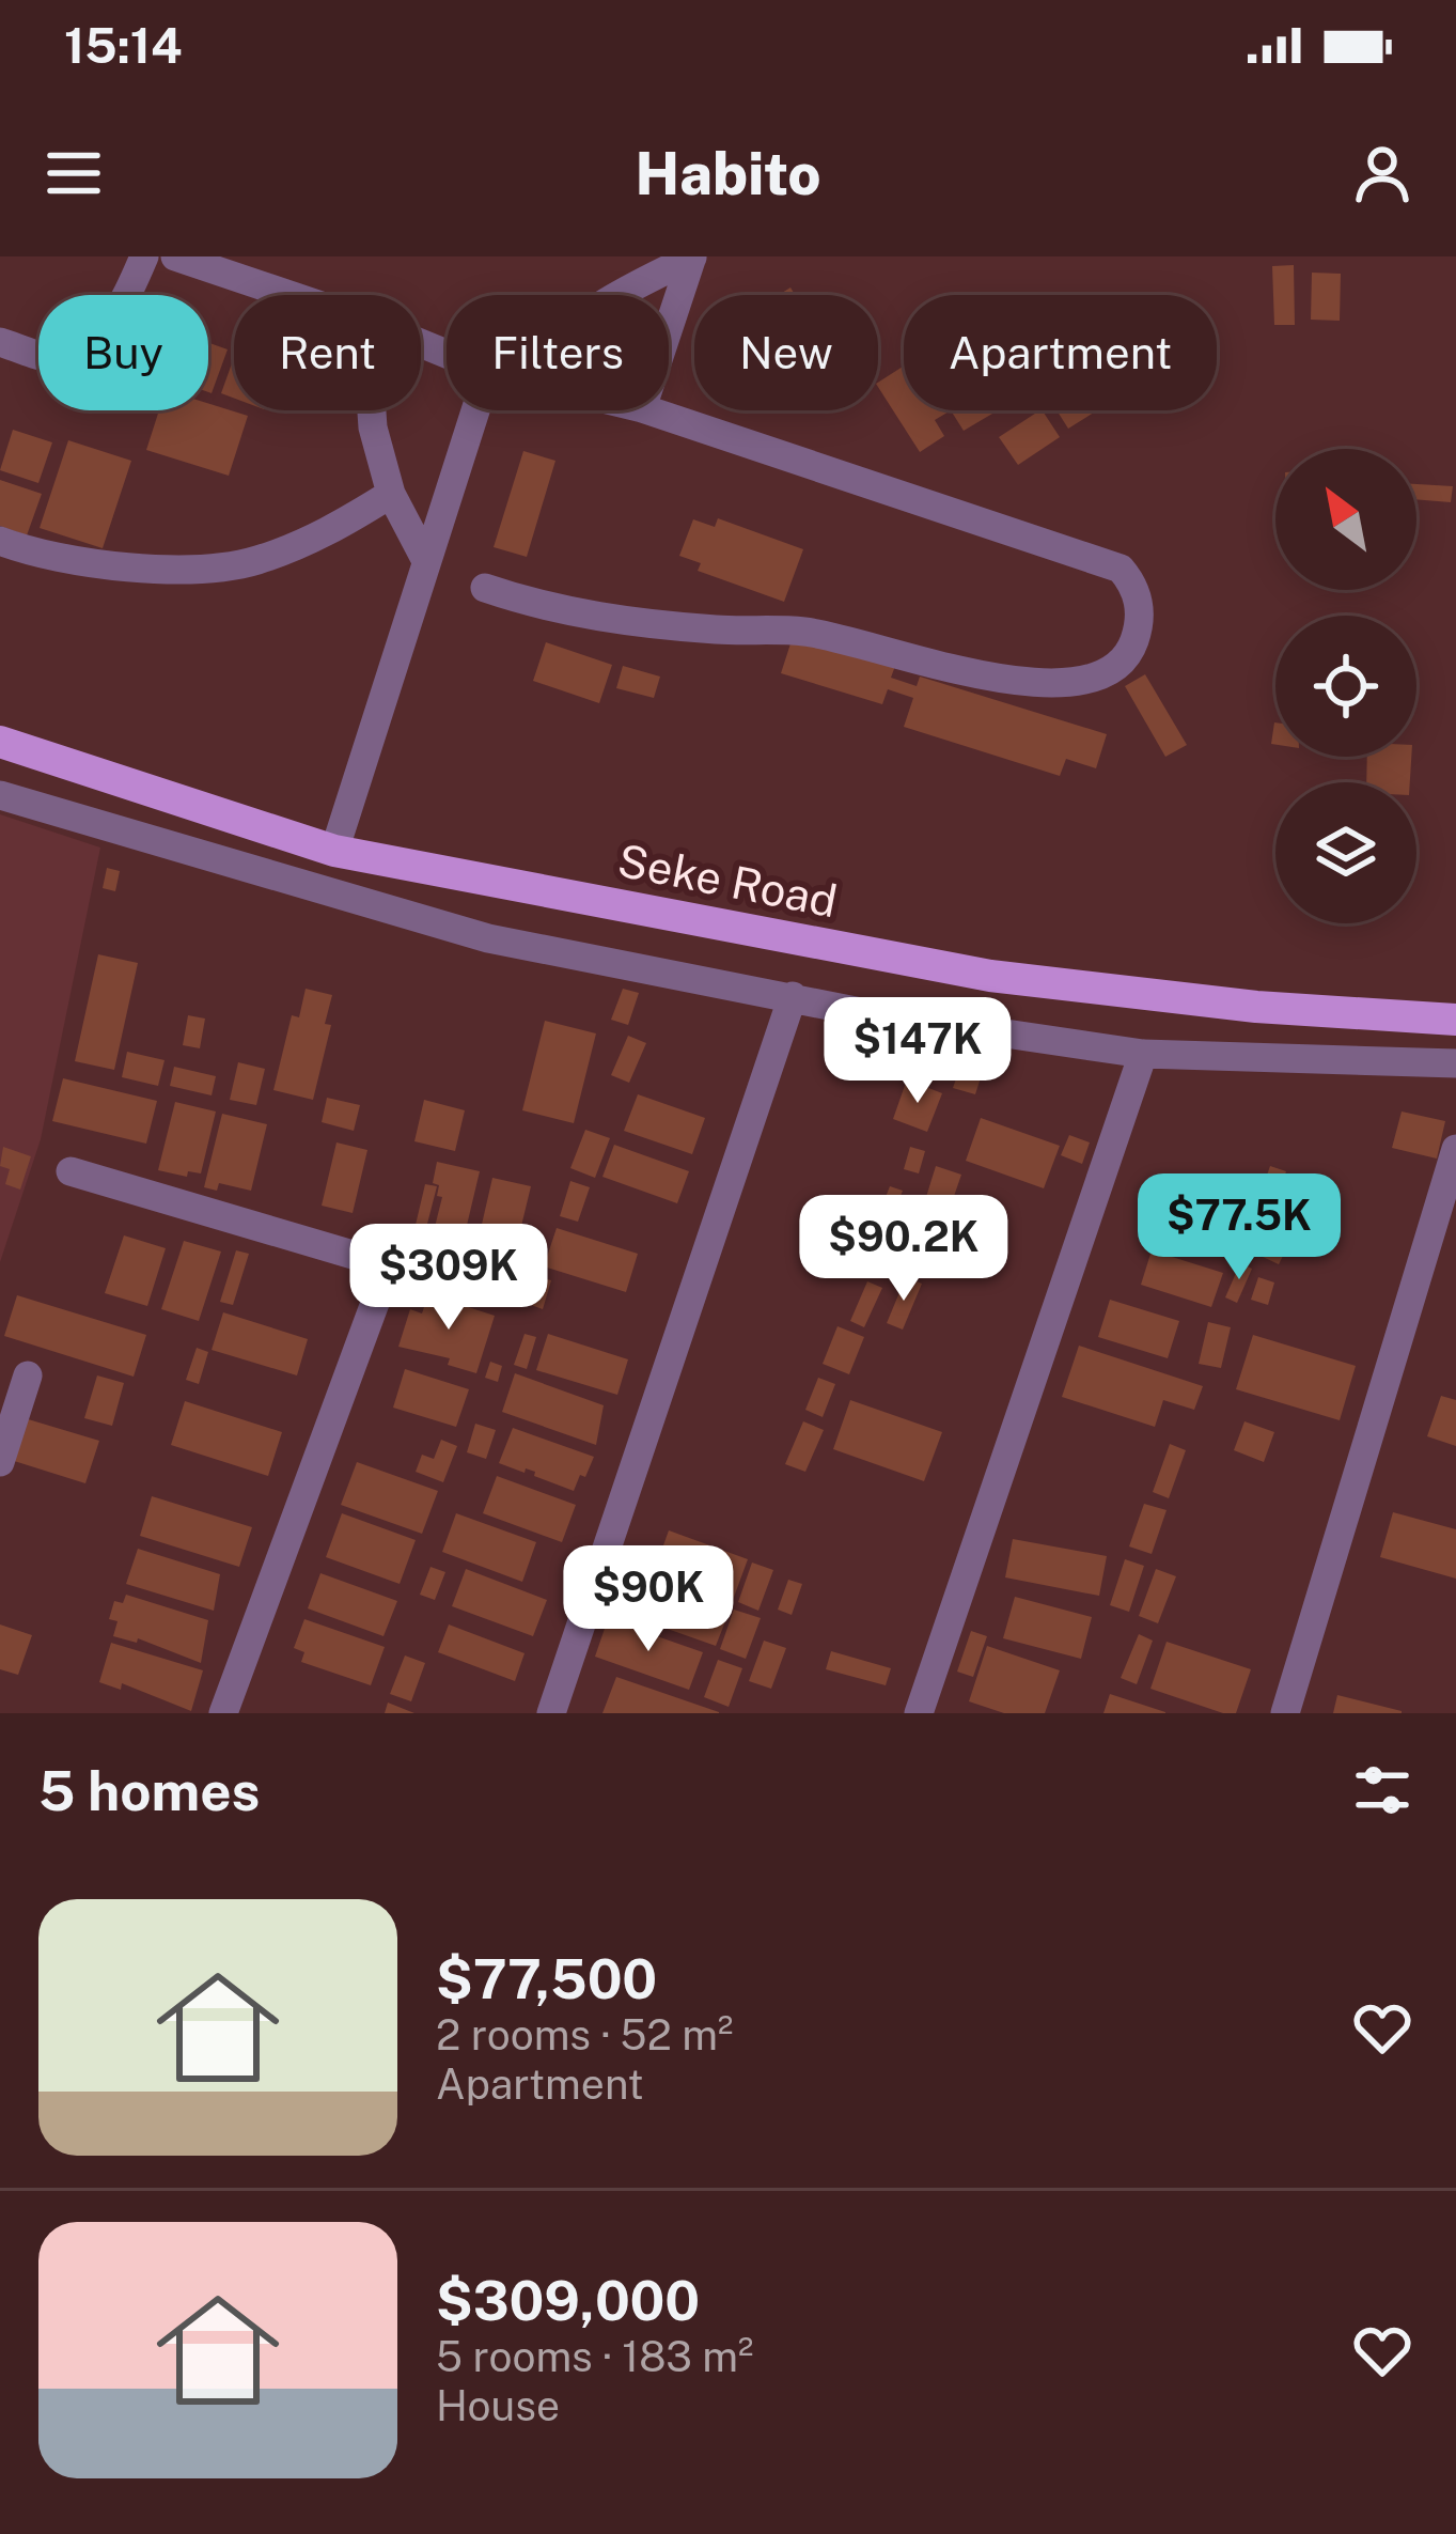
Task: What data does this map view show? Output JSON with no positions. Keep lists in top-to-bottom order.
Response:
{
  "streets": {
    "main road": ["Seke Road"]
  },
  "north": "top left",
  "page": {
    "status": "15:14",
    "header": "Habito",
    "chip": [
      "Buy",
      "Rent",
      "Filters",
      "New",
      "Apartment"
    ],
    "price": [
      "$147K",
      "$77.5K",
      "$90.2K",
      "$309K",
      "$90K"
    ],
    "heading": "5 homes",
    "list": [
      {
        "name": "$77,500",
        "note": "2 rooms · 52 m² · Apartment"
      },
      {
        "name": "$309,000",
        "note": "5 rooms · 183 m² · House"
      }
    ]
  }
}
